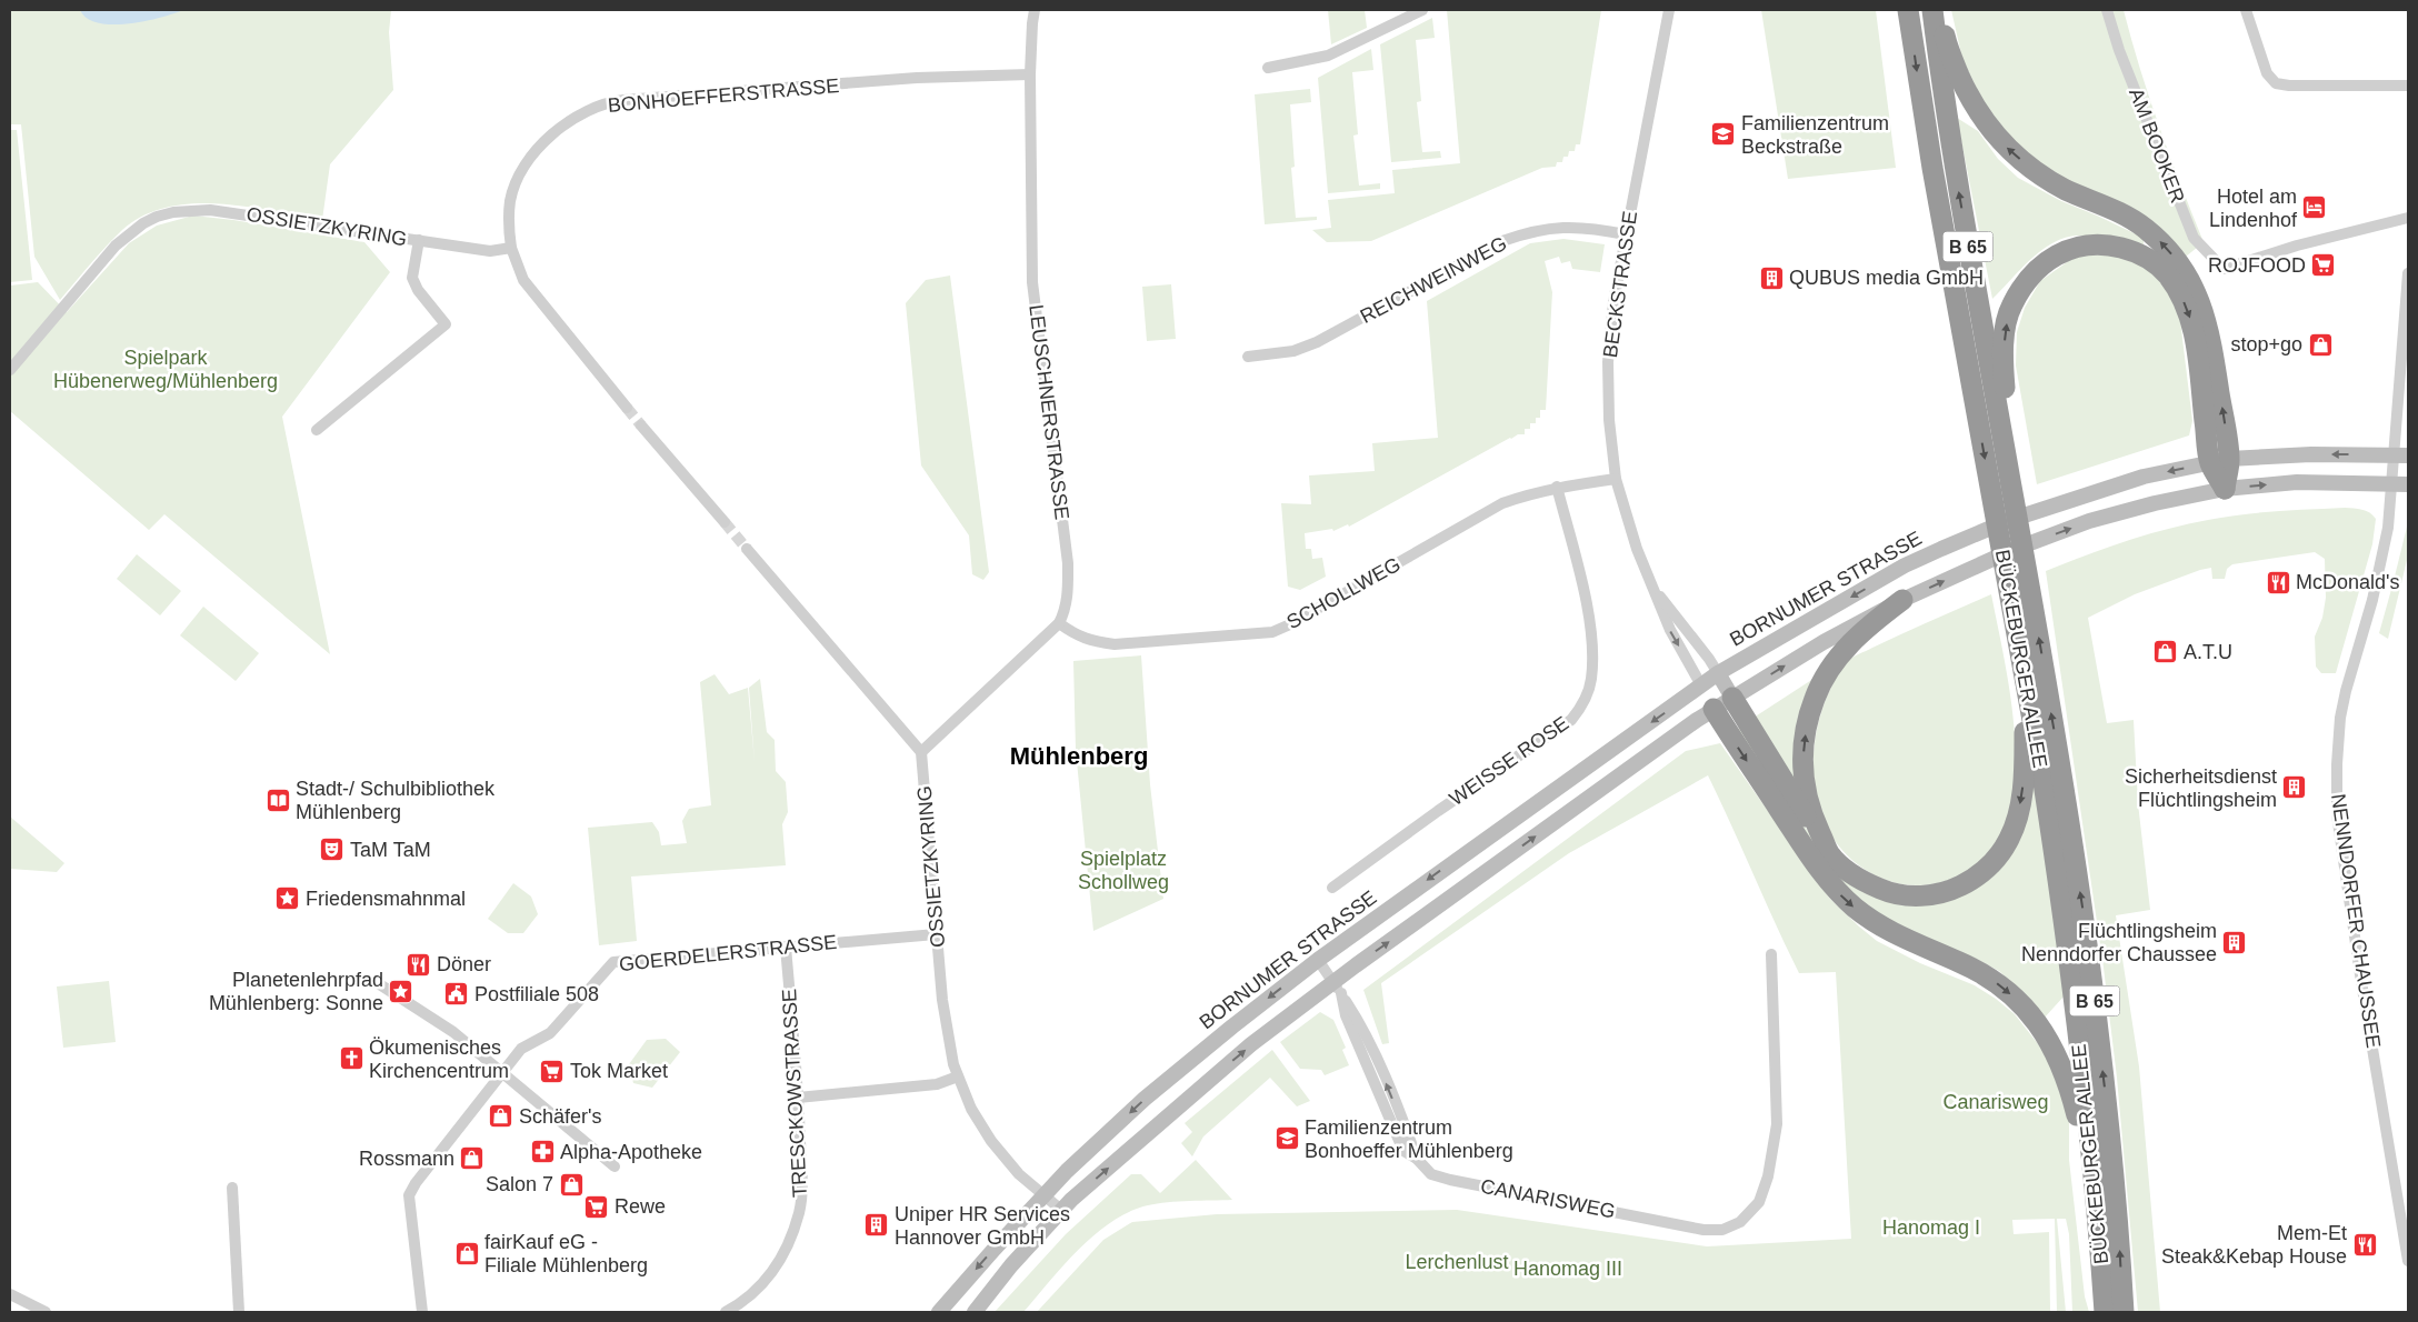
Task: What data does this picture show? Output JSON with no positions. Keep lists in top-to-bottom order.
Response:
{
  "streets": {
    "highway": ["B 65", "BÜCKEBURGER ALLEE"],
    "main road": ["BORNUMER STRASSE"],
    "street": [
      "BONHOEFFERSTRASSE",
      "AM BOOKER",
      "OSSIETZKYRING",
      "REICHWEINWEG",
      "BECKSTRASSE",
      "LEUSCHNERSTRASSE",
      "SCHOLLWEG",
      "WEISSE ROSE",
      "NENNDORFER CHAUSSEE",
      "GOERDELERSTRASSE",
      "TRESCKOWSTRASSE",
      "CANARISWEG"
    ]
  },
  "crossings": [
    ["BONHOEFFERSTRASSE", "OSSIETZKYRING"],
    ["BONHOEFFERSTRASSE", "LEUSCHNERSTRASSE"],
    ["OSSIETZKYRING", "LEUSCHNERSTRASSE"],
    ["OSSIETZKYRING", "BORNUMER STRASSE"],
    ["OSSIETZKYRING", "GOERDELERSTRASSE"],
    ["REICHWEINWEG", "BECKSTRASSE"],
    ["BECKSTRASSE", "BORNUMER STRASSE"],
    ["BECKSTRASSE", "SCHOLLWEG"],
    ["LEUSCHNERSTRASSE", "SCHOLLWEG"],
    ["BORNUMER STRASSE", "NENNDORFER CHAUSSEE"],
    ["BORNUMER STRASSE", "CANARISWEG"],
    ["SCHOLLWEG", "WEISSE ROSE"],
    ["GOERDELERSTRASSE", "TRESCKOWSTRASSE"]
  ],
  "districts": ["Mühlenberg"],
  "parks": [
    "Spielpark Hübenerweg/Mühlenberg",
    "Spielplatz Schollweg",
    "Canarisweg",
    "Hanomag I",
    "Lerchenlust",
    "Hanomag III"
  ],
  "places": {
    "school or university": ["Familienzentrum Beckstraße", "Familienzentrum Bonhoeffer Mühlenberg"],
    "hotel": ["Hotel am Lindenhof"],
    "supermarket": ["ROJFOOD", "Tok Market", "Rewe"],
    "building": [
      "QUBUS media GmbH",
      "Sicherheitsdienst Flüchtlingsheim",
      "Flüchtlingsheim Nenndorfer Chaussee",
      "Uniper HR Services Hannover GmbH"
    ],
    "shop": [
      "stop+go",
      "A.T.U",
      "Schäfer's",
      "Rossmann",
      "Salon 7",
      "fairKauf eG - Filiale Mühlenberg"
    ],
    "restaurant": ["McDonald's", "Döner", "Mem-Et Steak&Kebap House"],
    "library": ["Stadt-/ Schulbibliothek Mühlenberg"],
    "theatre": ["TaM TaM"],
    "place": ["Friedensmahnmal", "Planetenlehrpfad Mühlenberg: Sonne"],
    "public building": ["Postfiliale 508"],
    "church": ["Ökumenisches Kirchencentrum"],
    "pharmacy": ["Alpha-Apotheke"]
  }
}
